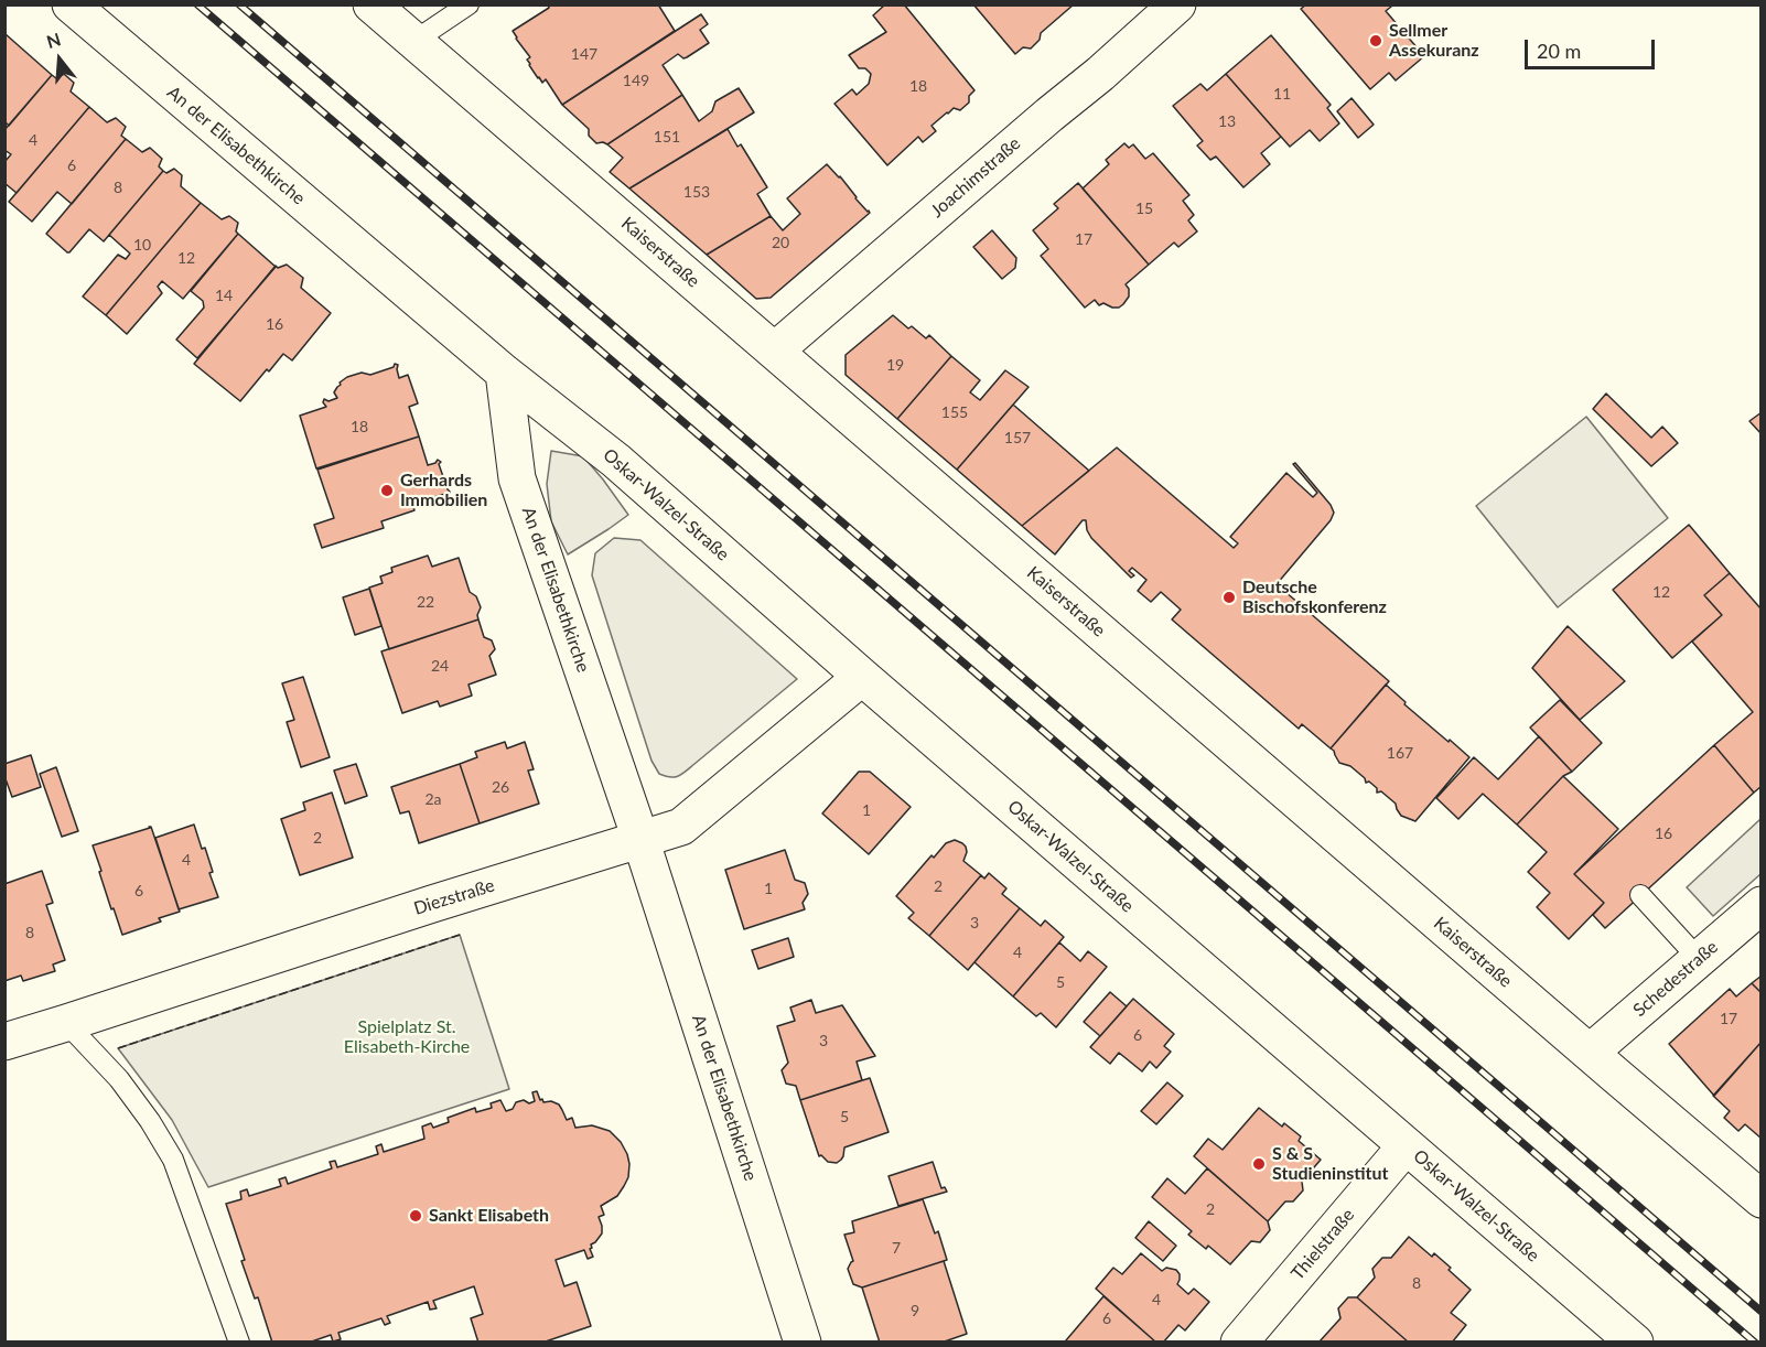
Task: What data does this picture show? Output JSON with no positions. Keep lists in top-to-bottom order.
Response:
{
  "streets": {
    "street": [
      "An der Elisabethkirche",
      "Joachimstraße",
      "Kaiserstraße",
      "Oskar-Walzel-Straße",
      "Diezstraße",
      "Schedestraße",
      "Thielstraße"
    ]
  },
  "crossings": [
    ["An der Elisabethkirche", "Oskar-Walzel-Straße"],
    ["An der Elisabethkirche", "Diezstraße"],
    ["Joachimstraße", "Kaiserstraße"],
    ["Kaiserstraße", "Schedestraße"],
    ["Oskar-Walzel-Straße", "Diezstraße"],
    ["Oskar-Walzel-Straße", "Thielstraße"]
  ],
  "parks": ["Spielplatz St. Elisabeth-Kirche"],
  "places": [
    "Sellmer Assekuranz",
    "Gerhards Immobilien",
    "Deutsche Bischofskonferenz",
    "S & S Studieninstitut",
    "Sankt Elisabeth"
  ],
  "house_numbers": [
    "147",
    "149",
    "18",
    "11",
    "13",
    "151",
    "4",
    "6",
    "8",
    "153",
    "15",
    "17",
    "20",
    "10",
    "12",
    "14",
    "16",
    "19",
    "155",
    "18",
    "157",
    "12",
    "22",
    "24",
    "167",
    "26",
    "2a",
    "1",
    "16",
    "2",
    "4",
    "2",
    "1",
    "6",
    "3",
    "8",
    "4",
    "5",
    "17",
    "6",
    "3",
    "5",
    "2",
    "7",
    "8",
    "4",
    "9",
    "6"
  ],
  "scale_bar": "20 m",
  "north": "top"
}
